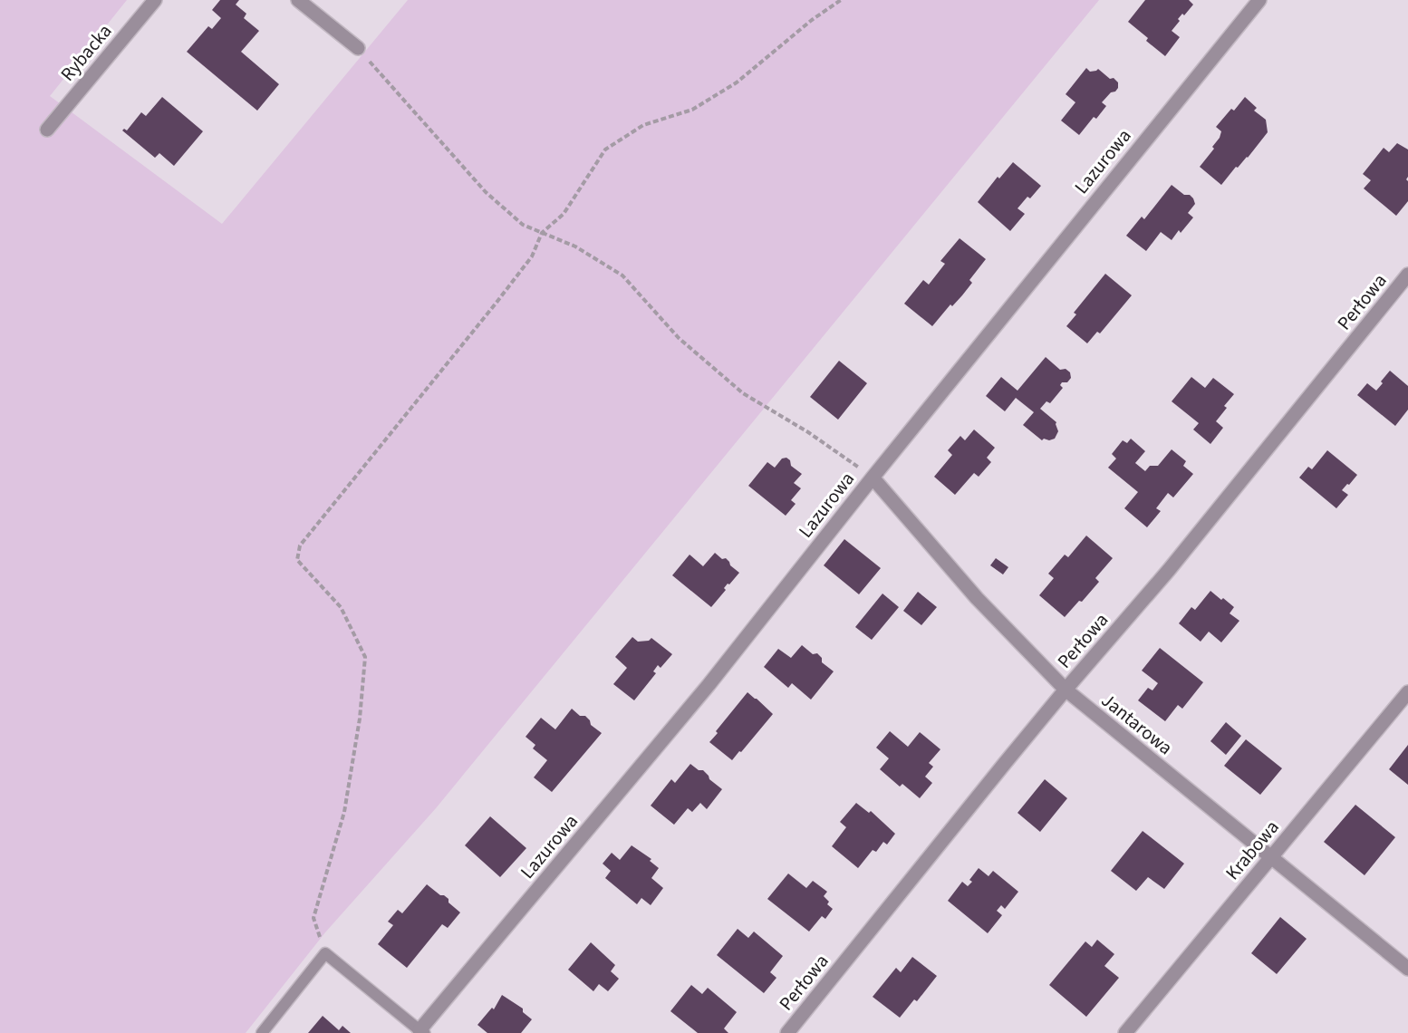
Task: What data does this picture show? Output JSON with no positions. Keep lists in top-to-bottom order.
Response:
{
  "streets": {
    "street": [
      "Rybacka",
      "Lazurowa",
      "Perłowa",
      "Jantarowa",
      "Krabowa"
    ]
  },
  "crossings": [
    ["Lazurowa", "Jantarowa"],
    ["Perłowa", "Jantarowa"],
    ["Jantarowa", "Krabowa"]
  ]
}
